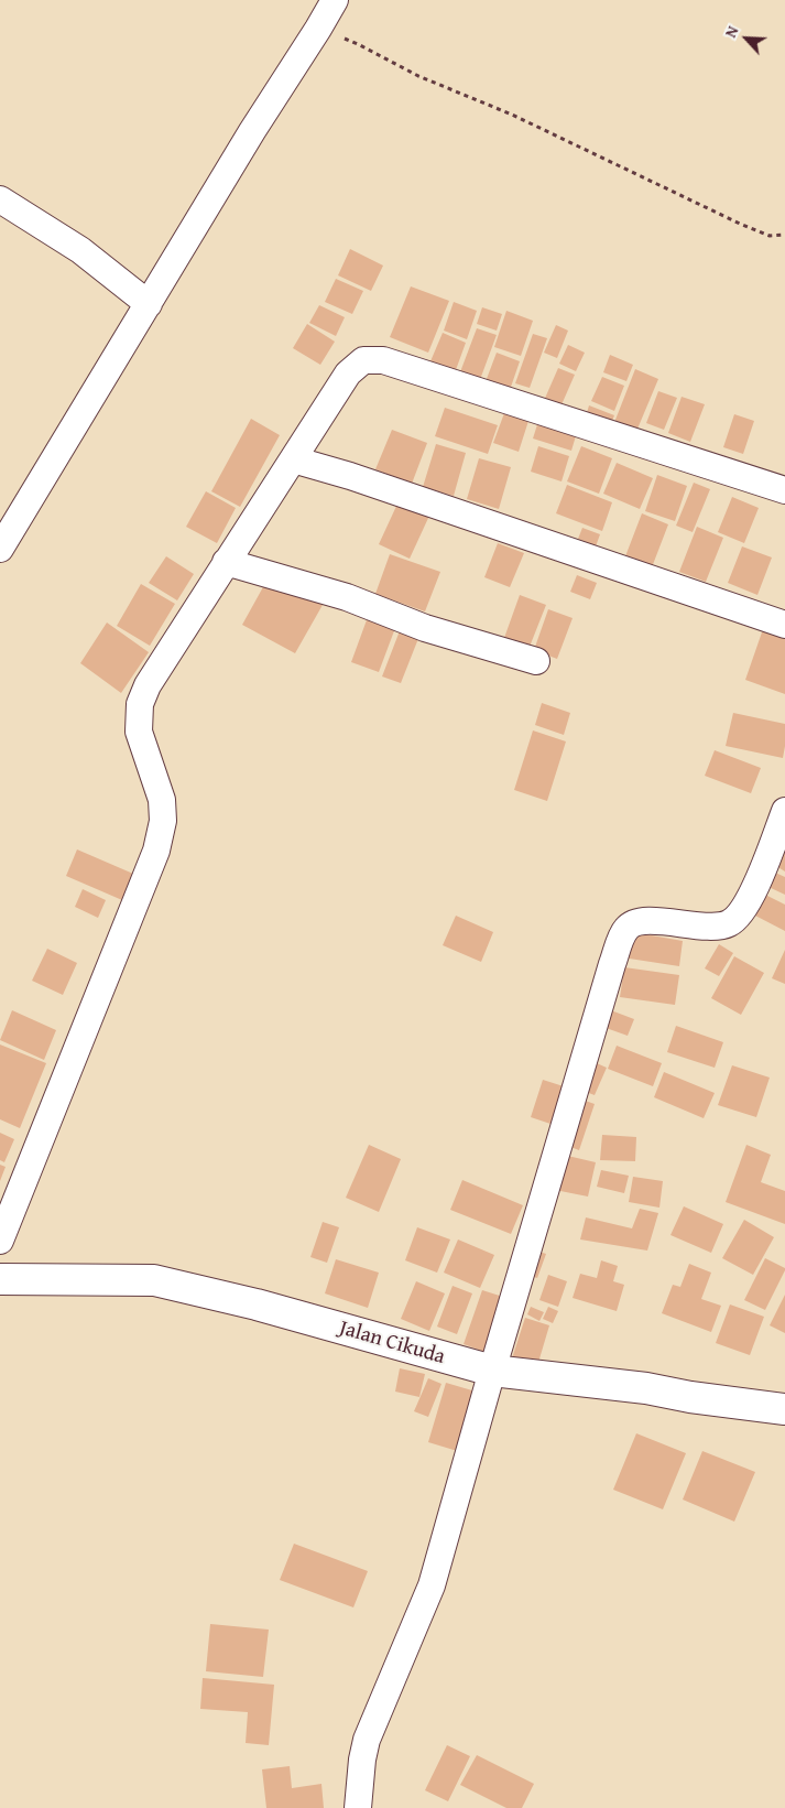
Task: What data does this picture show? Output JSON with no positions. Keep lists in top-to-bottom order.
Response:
{
  "streets": {
    "street": ["Jalan Cikuda"]
  },
  "north": "top left"
}
